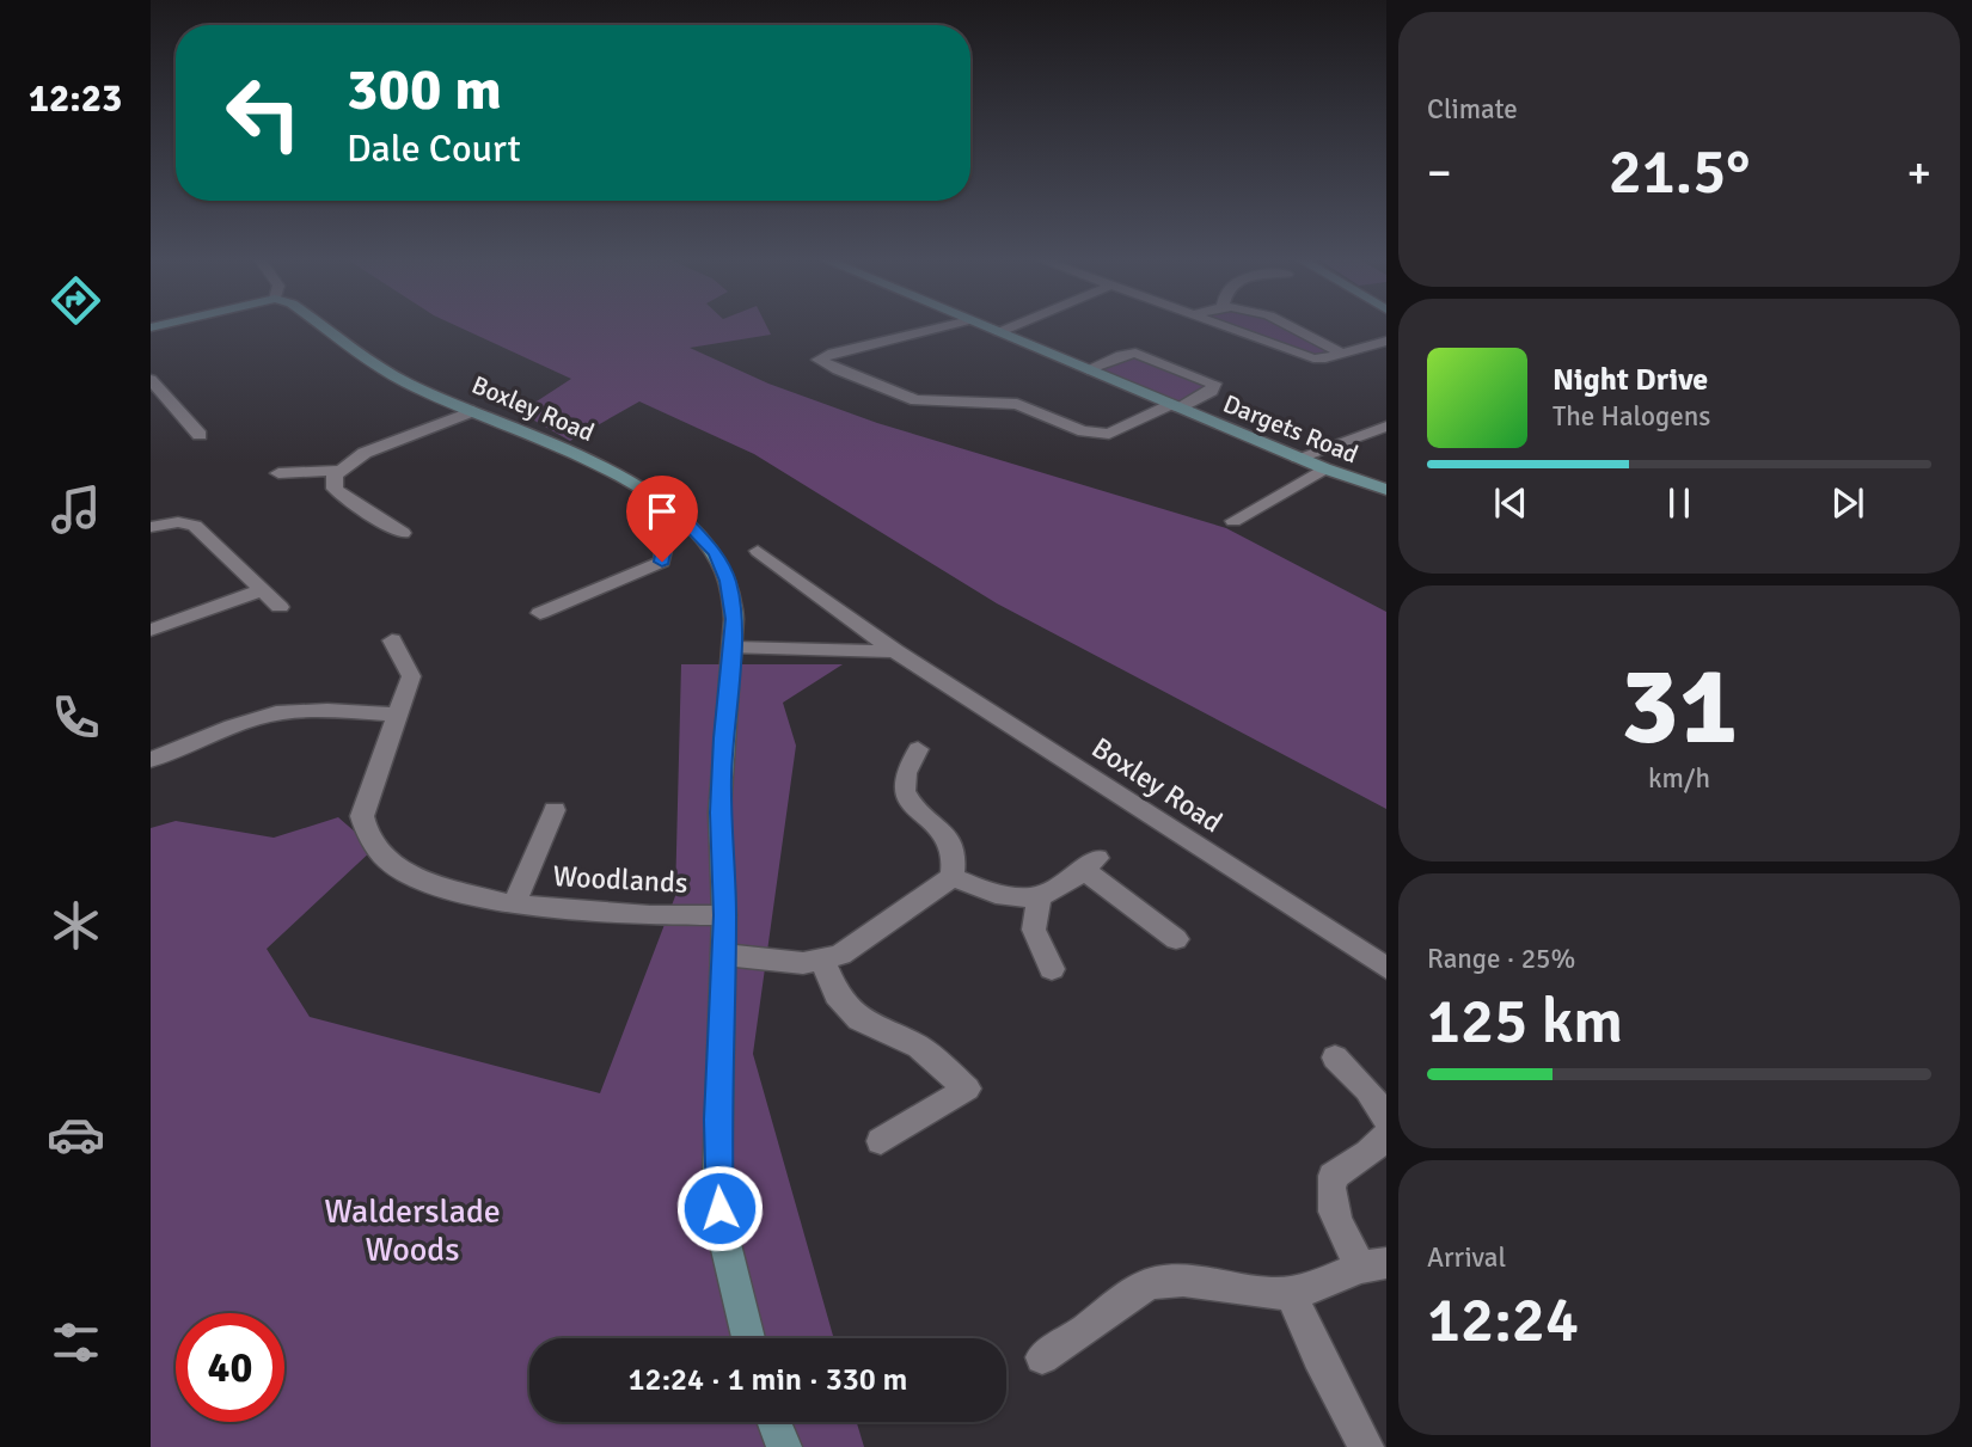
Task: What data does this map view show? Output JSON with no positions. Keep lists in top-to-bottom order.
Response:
{
  "streets": {
    "street": ["Boxley Road", "Dargets Road", "Woodlands"]
  },
  "crossings": [
    ["Boxley Road", "Woodlands"]
  ],
  "parks": ["Walderslade Woods"],
  "page": {
    "tabs": "12:23",
    "tile": [
      "Climate",
      ["31", "km/h"],
      ["Range · 25%", "125 km"],
      ["Arrival", "12:24"]
    ],
    "turn": ["300 m", "Dale Court"],
    "heat": ["−", "21.5°", "+"],
    "song": ["Night Drive", "The Halogens"],
    "limit": "40",
    "trip": "12:24 · 1 min · 330 m"
  }
}
